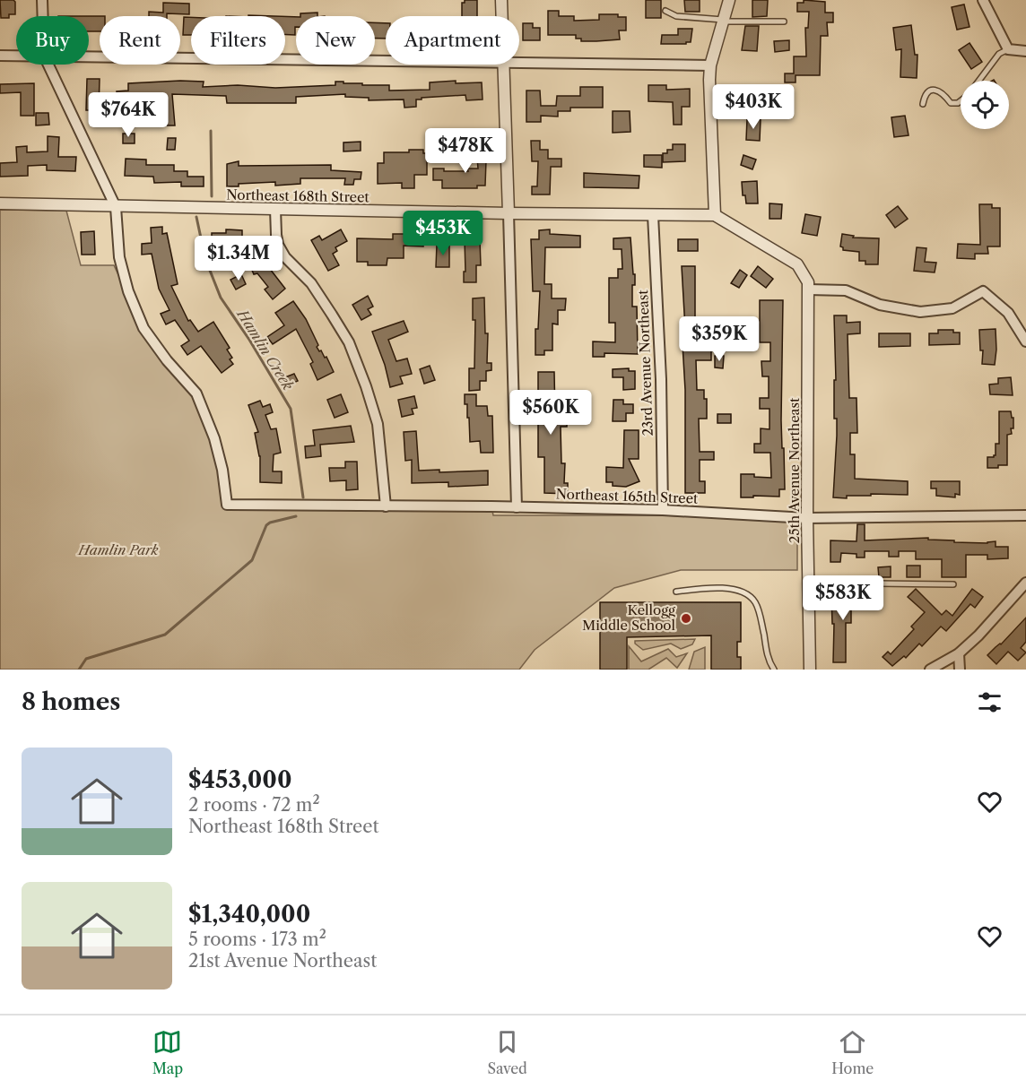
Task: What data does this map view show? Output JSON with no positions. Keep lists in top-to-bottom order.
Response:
{
  "streets": {
    "street": [
      "Northeast 168th Street",
      "23rd Avenue Northeast",
      "25th Avenue Northeast",
      "Northeast 165th Street"
    ]
  },
  "crossings": [
    ["Northeast 168th Street", "23rd Avenue Northeast"],
    ["Northeast 168th Street", "25th Avenue Northeast"],
    ["Northeast 168th Street", "Northeast 165th Street"],
    ["23rd Avenue Northeast", "Northeast 165th Street"],
    ["25th Avenue Northeast", "Northeast 165th Street"]
  ],
  "water": ["Hamlin Creek"],
  "parks": ["Hamlin Park"],
  "places": ["Kellogg Middle School"],
  "page": {
    "chip": [
      "Buy",
      "Rent",
      "Filters",
      "New",
      "Apartment"
    ],
    "price": [
      "$403K",
      "$764K",
      "$478K",
      "$453K",
      "$1.34M",
      "$359K",
      "$560K",
      "$583K"
    ],
    "heading": "8 homes",
    "list": [
      {
        "name": "$453,000",
        "note": "2 rooms · 72 m² · Northeast 168th Street"
      },
      {
        "name": "$1,340,000",
        "note": "5 rooms · 173 m² · 21st Avenue Northeast"
      }
    ],
    "tabs": ["Map", "Saved", "Home"]
  }
}
